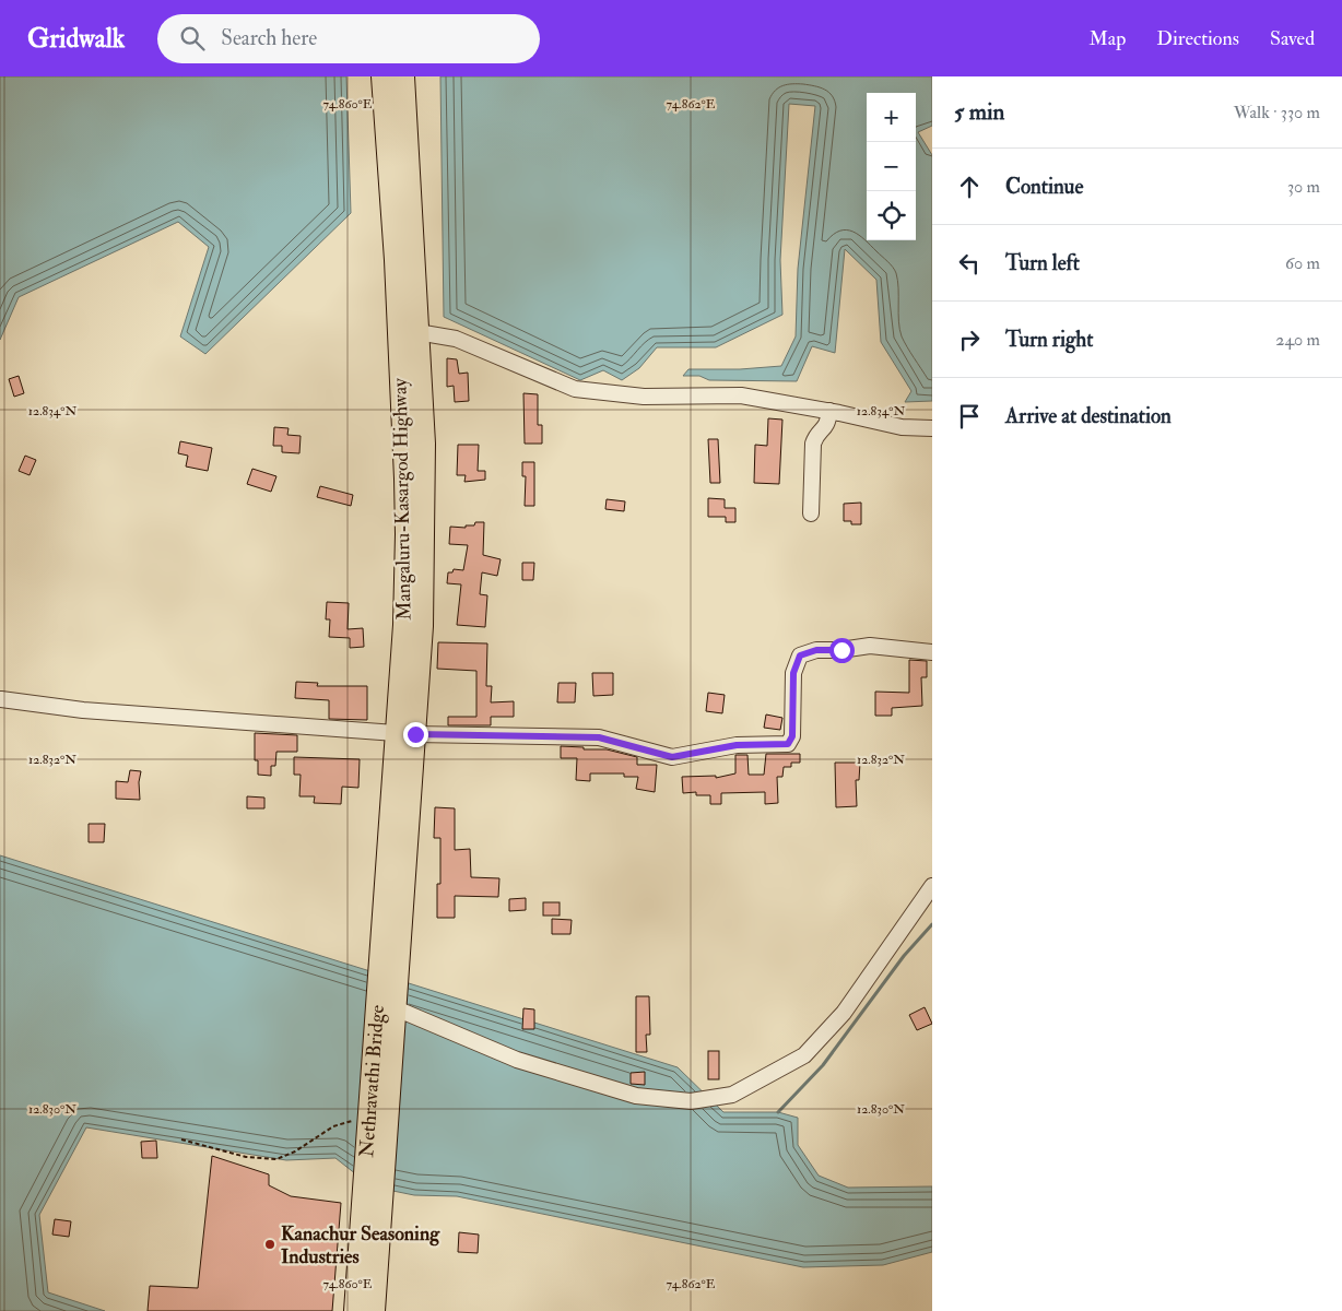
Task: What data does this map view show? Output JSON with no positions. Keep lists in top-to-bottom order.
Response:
{
  "streets": {
    "highway": ["Mangaluru-Kasargod Highway", "Nethravathi Bridge"]
  },
  "places": ["Kanachur Seasoning Industries"],
  "page": {
    "header": "Gridwalk",
    "search": "Search here",
    "nav": ["Map", "Directions", "Saved"],
    "heading": ["5 min", "Walk · 330 m"],
    "map_buttons": ["+", "−"],
    "list": [
      ["Continue", "30 m"],
      ["Turn left", "60 m"],
      ["Turn right", "240 m"],
      "Arrive at destination"
    ]
  },
  "coordinates": [
    "74.860°E",
    "74.862°E",
    "12.834°N",
    "12.832°N",
    "12.830°N"
  ]
}
